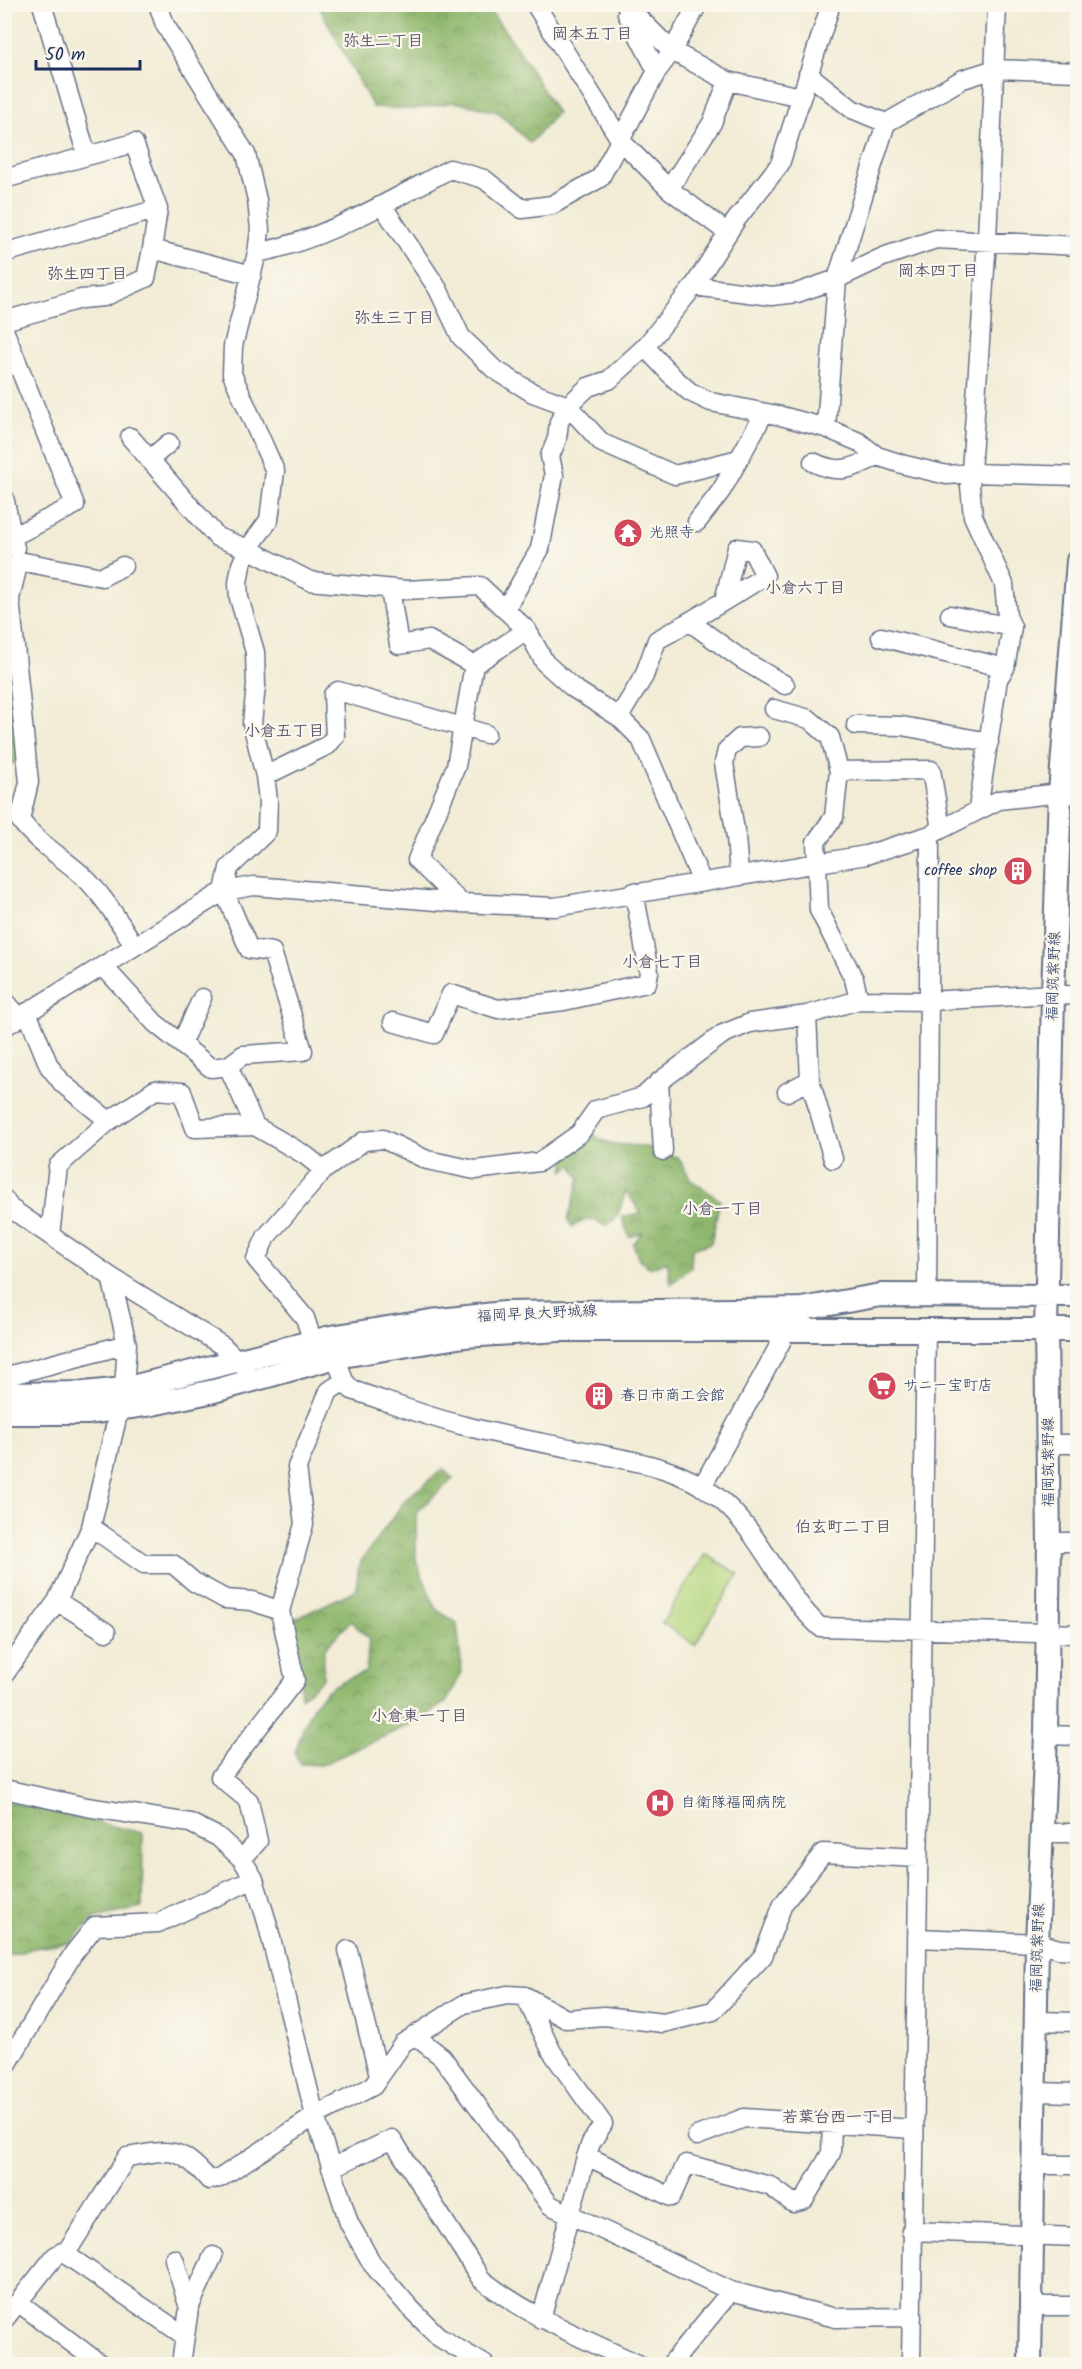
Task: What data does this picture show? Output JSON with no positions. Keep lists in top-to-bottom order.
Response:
{
  "streets": {
    "main road": ["福岡筑紫野線", "福岡早良大野城線"]
  },
  "crossings": [
    ["福岡筑紫野線", "福岡早良大野城線"]
  ],
  "districts": [
    "岡本五丁目",
    "弥生二丁目",
    "岡本四丁目",
    "弥生四丁目",
    "弥生三丁目",
    "小倉六丁目",
    "小倉五丁目",
    "小倉七丁目",
    "小倉一丁目",
    "伯玄町二丁目",
    "小倉東一丁目",
    "若葉台西一丁目"
  ],
  "places": {
    "temple": ["光照寺"],
    "building": ["coffee shop", "春日市商工会館"],
    "supermarket": ["サニー宝町店"],
    "hospital": ["自衛隊福岡病院"]
  },
  "scale_bar": "50 m"
}
